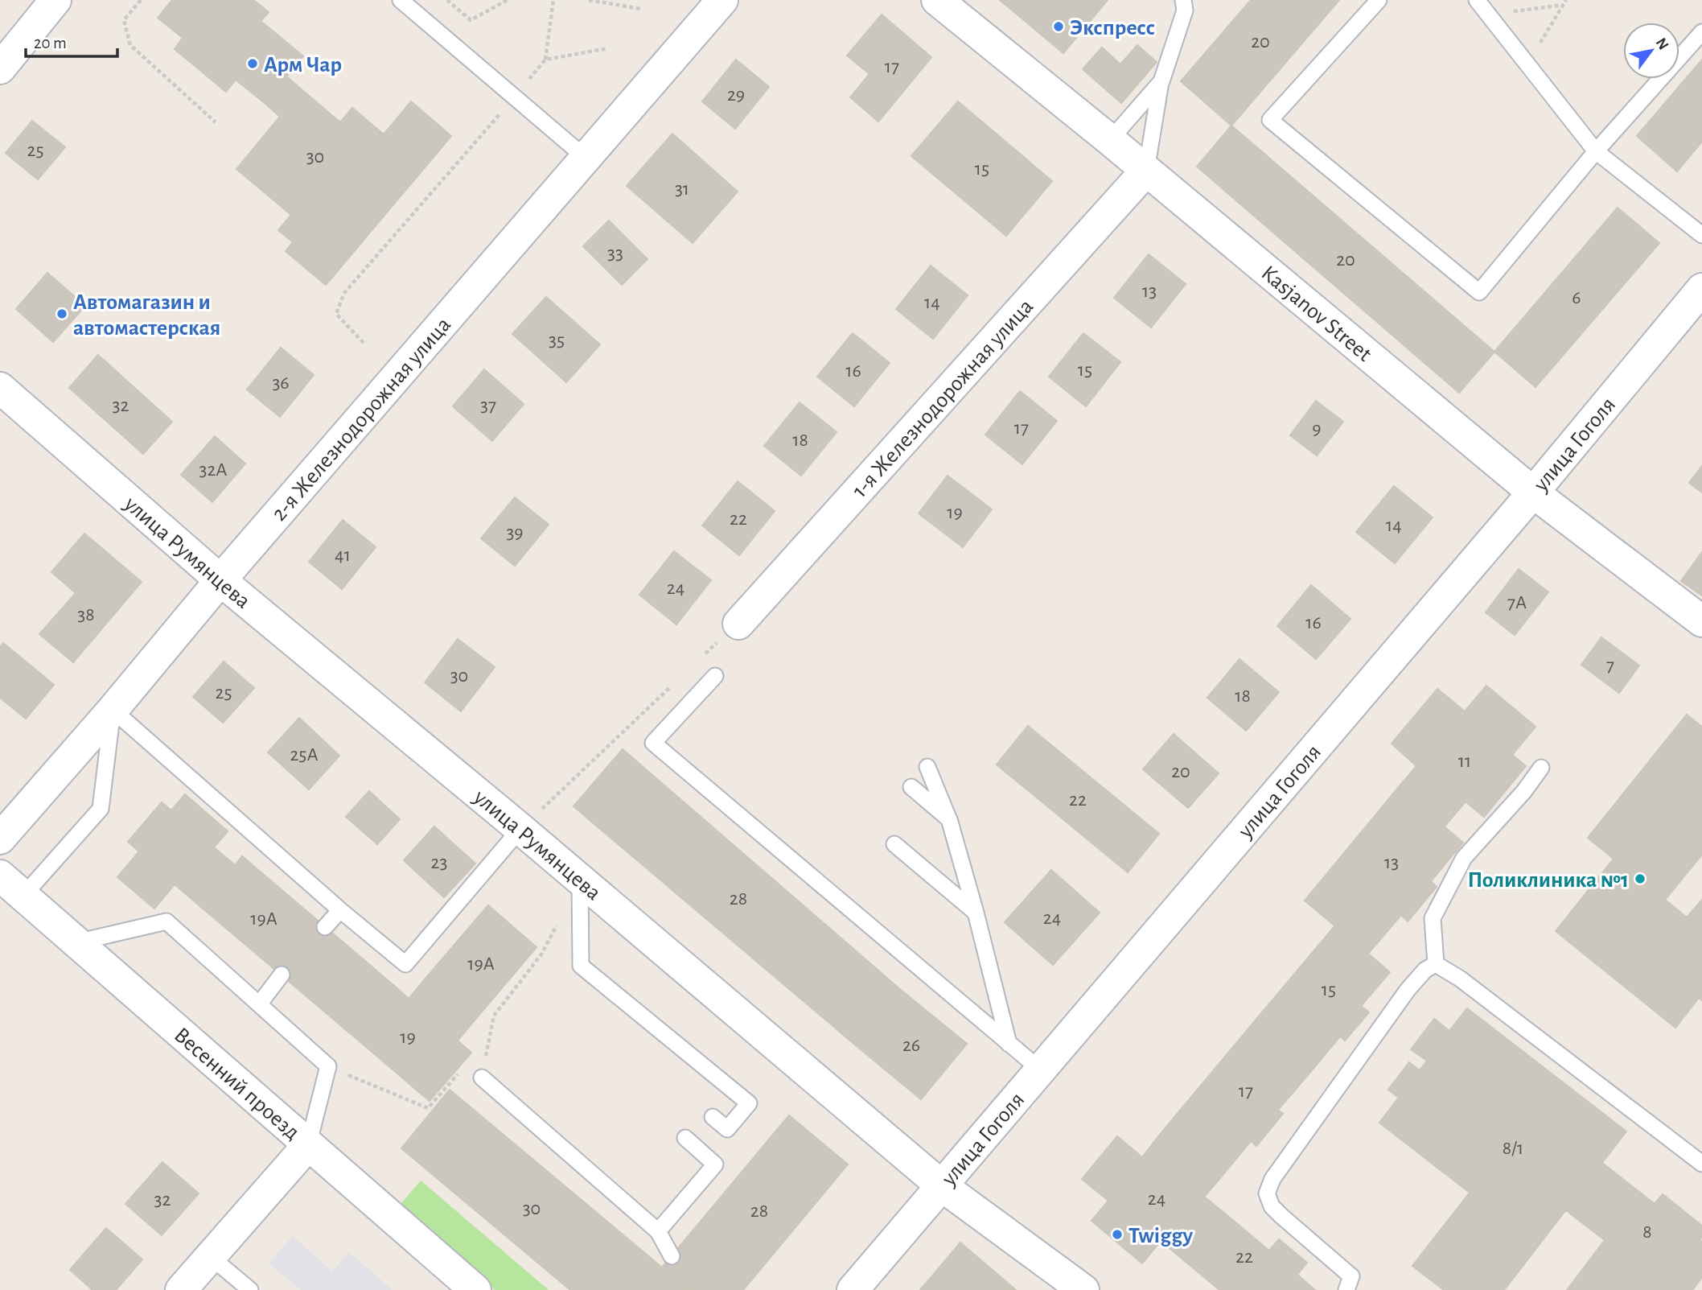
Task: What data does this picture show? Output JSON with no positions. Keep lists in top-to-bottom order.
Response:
{
  "streets": {
    "street": [
      "Kasjanov Street",
      "1-я Железнодорожная улица",
      "2-я Железнодорожная улица",
      "улица Гоголя",
      "улица Румянцева",
      "Весенний проезд"
    ]
  },
  "crossings": [
    ["Kasjanov Street", "1-я Железнодорожная улица"],
    ["Kasjanov Street", "улица Гоголя"],
    ["2-я Железнодорожная улица", "улица Румянцева"],
    ["улица Гоголя", "улица Румянцева"]
  ],
  "places": [
    "Экспресс",
    "Арм Чар",
    "Автомагазин и автомастерская",
    "Поликлиника №1",
    "Twiggy"
  ],
  "house_numbers": [
    "20",
    "17",
    "29",
    "25",
    "30",
    "15",
    "31",
    "33",
    "20",
    "13",
    "6",
    "14",
    "35",
    "15",
    "16",
    "36",
    "32",
    "37",
    "17",
    "9",
    "18",
    "32А",
    "19",
    "22",
    "14",
    "39",
    "41",
    "24",
    "7А",
    "38",
    "16",
    "7",
    "30",
    "25",
    "18",
    "25А",
    "11",
    "20",
    "22",
    "23",
    "13",
    "28",
    "24",
    "19А",
    "19А",
    "15",
    "19",
    "26",
    "17",
    "8/1",
    "24",
    "32",
    "30",
    "28",
    "8",
    "22"
  ],
  "scale_bar": "20 m",
  "north": "top right"
}
